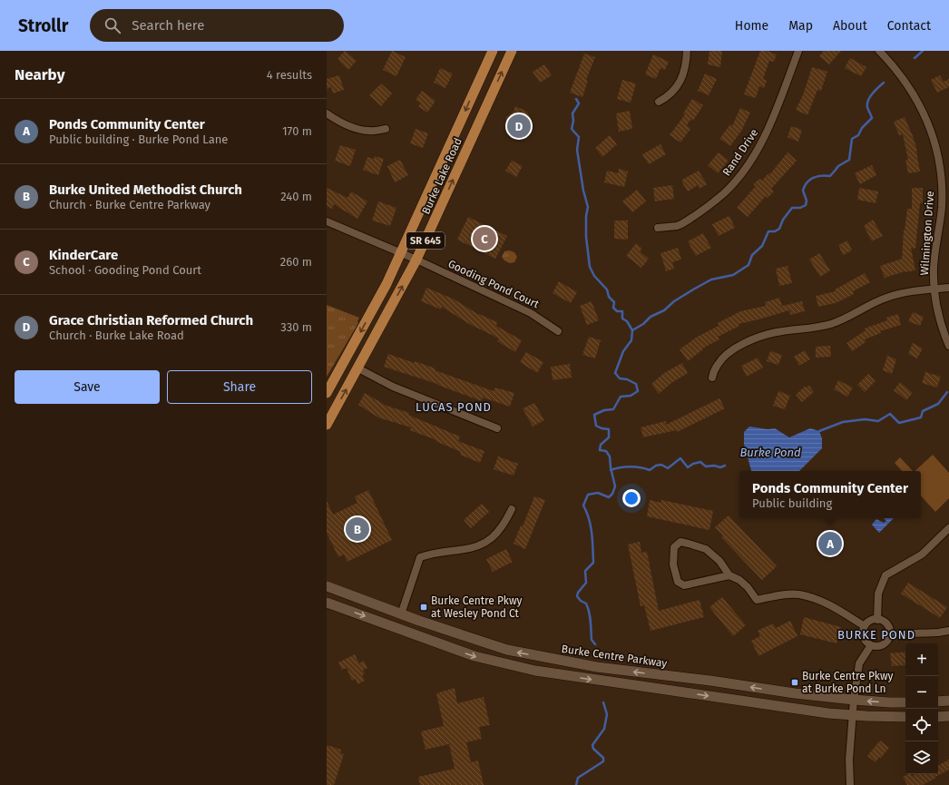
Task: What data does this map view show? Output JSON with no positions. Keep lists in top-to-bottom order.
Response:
{
  "streets": {
    "main road": ["Burke Lake Road", "SR 645", "Burke Centre Parkway"],
    "street": ["Rand Drive", "Wilmington Drive", "Gooding Pond Court"]
  },
  "crossings": [
    ["Burke Lake Road", "Gooding Pond Court"]
  ],
  "districts": ["LUCAS POND", "BURKE POND"],
  "water": ["Burke Pond"],
  "places": {
    "transit": ["Burke Centre Pkwy at Wesley Pond Ct", "Burke Centre Pkwy at Burke Pond Ln"]
  },
  "page": {
    "header": "Strollr",
    "search": "Search here",
    "nav": [
      "Home",
      "Map",
      "About",
      "Contact"
    ],
    "heading": ["Nearby", "4 results"],
    "list": [
      {
        "mark": "A",
        "name": "Ponds Community Center",
        "note": "Public building · Burke Pond Lane",
        "value": "170 m"
      },
      {
        "mark": "B",
        "name": "Burke United Methodist Church",
        "note": "Church · Burke Centre Parkway",
        "value": "240 m"
      },
      {
        "mark": "C",
        "name": "KinderCare",
        "note": "School · Gooding Pond Court",
        "value": "260 m"
      },
      {
        "mark": "D",
        "name": "Grace Christian Reformed Church",
        "note": "Church · Burke Lake Road",
        "value": "330 m"
      }
    ],
    "pins": [
      "D",
      "C",
      "B",
      "A"
    ],
    "buttons": ["Save", "Share"],
    "popup": ["Ponds Community Center", "Public building"],
    "map_buttons": ["+", "−"]
  }
}
